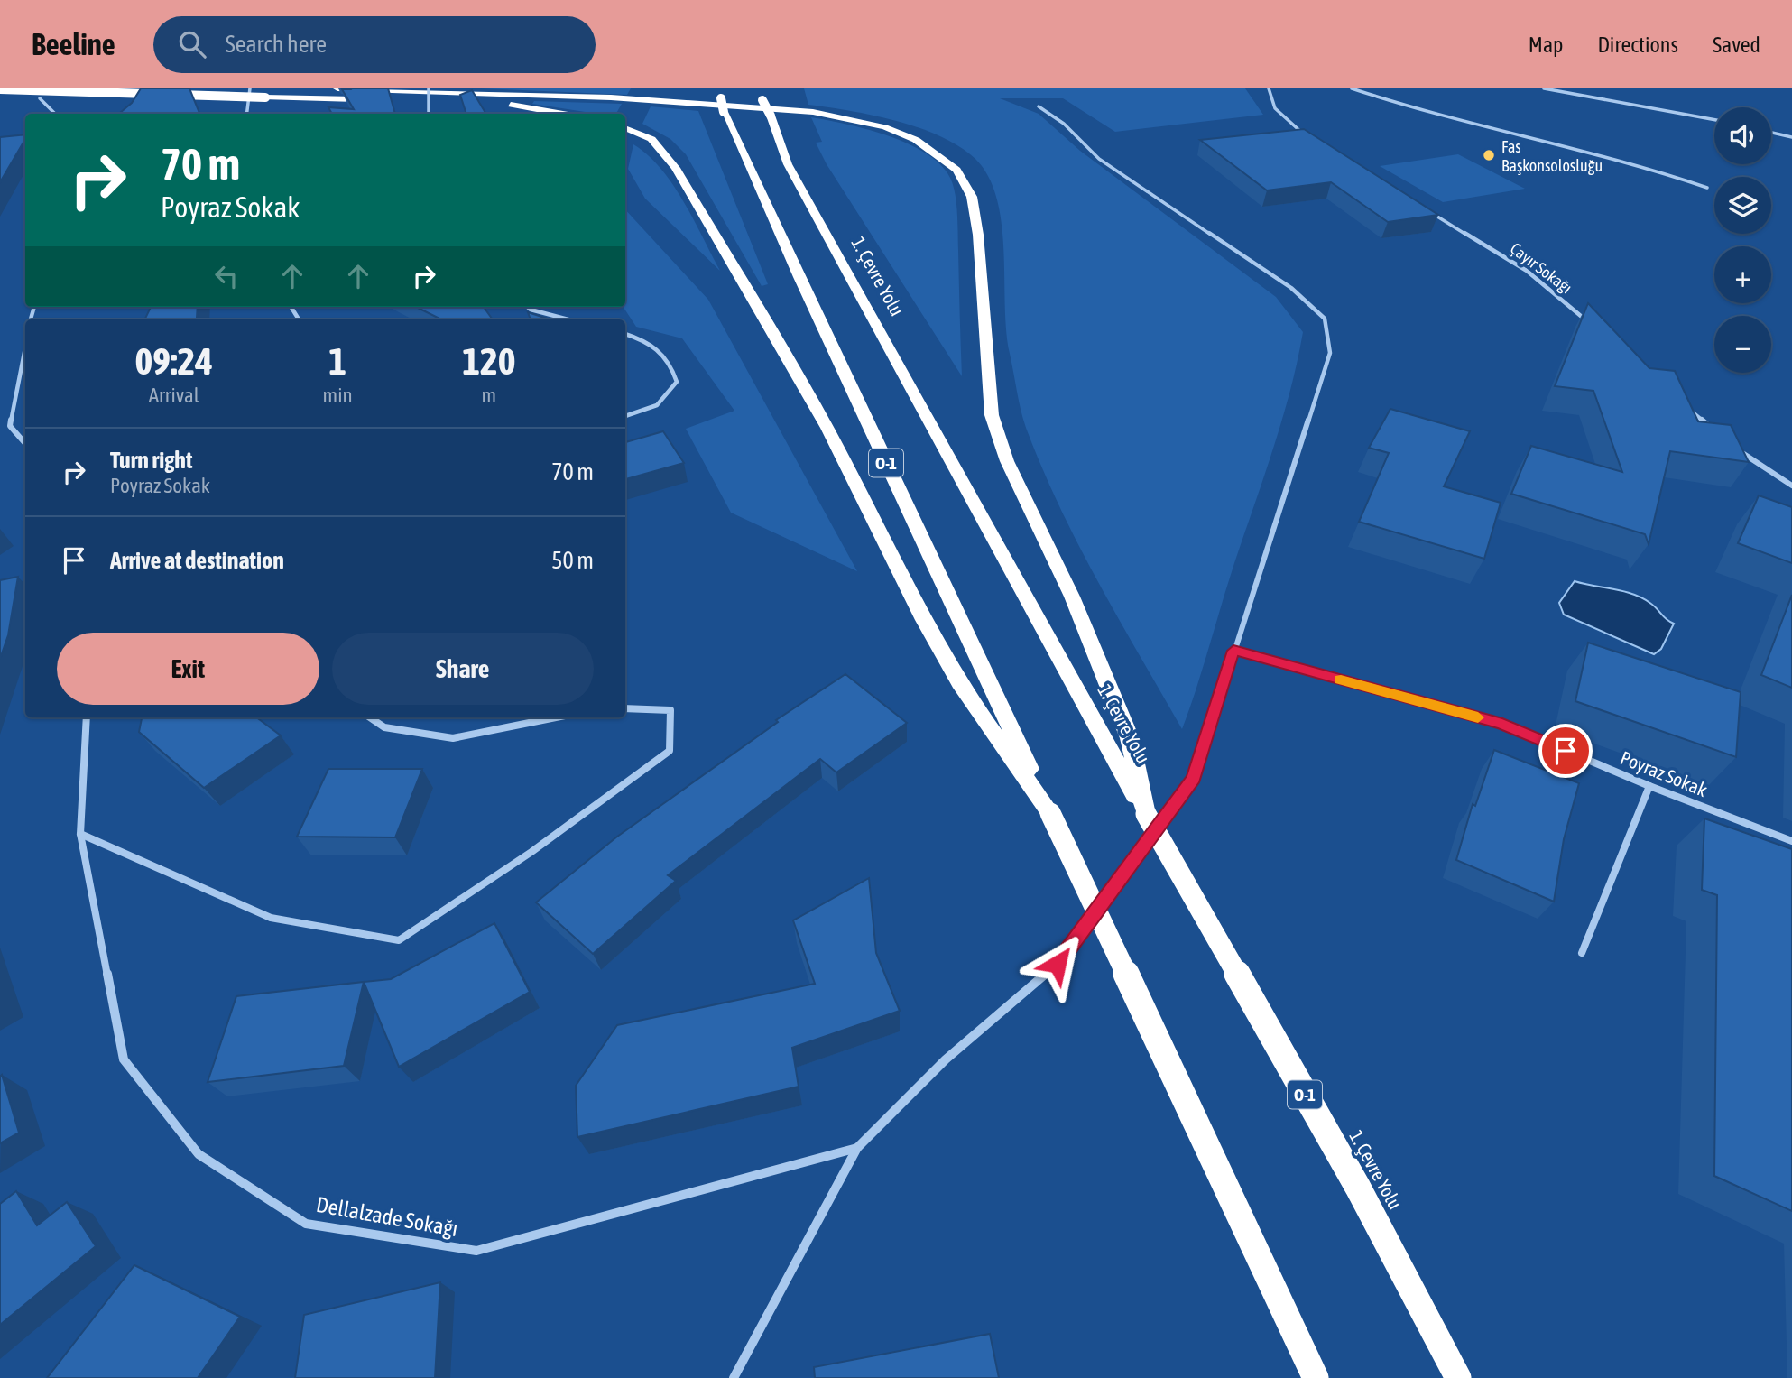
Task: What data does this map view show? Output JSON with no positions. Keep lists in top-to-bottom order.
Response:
{
  "streets": {
    "highway": ["1. Çevre Yolu", "O-1"],
    "street": ["Çayır Sokağı", "Poyraz Sokak", "Dellalzade Sokağı"]
  },
  "places": ["Fas Başkonsolosluğu"],
  "page": {
    "header": "Beeline",
    "search": "Search here",
    "nav": ["Map", "Directions", "Saved"],
    "map_buttons": ["+", "−"],
    "turn": ["70 m", "Poyraz Sokak"],
    "eta": [
      "09:24",
      "Arrival",
      "1",
      "min",
      "120",
      "m"
    ],
    "list": [
      {
        "name": "Turn right",
        "note": "Poyraz Sokak",
        "value": "70 m"
      },
      {
        "name": "Arrive at destination",
        "value": "50 m"
      }
    ],
    "buttons": ["Exit", "Share"]
  }
}
